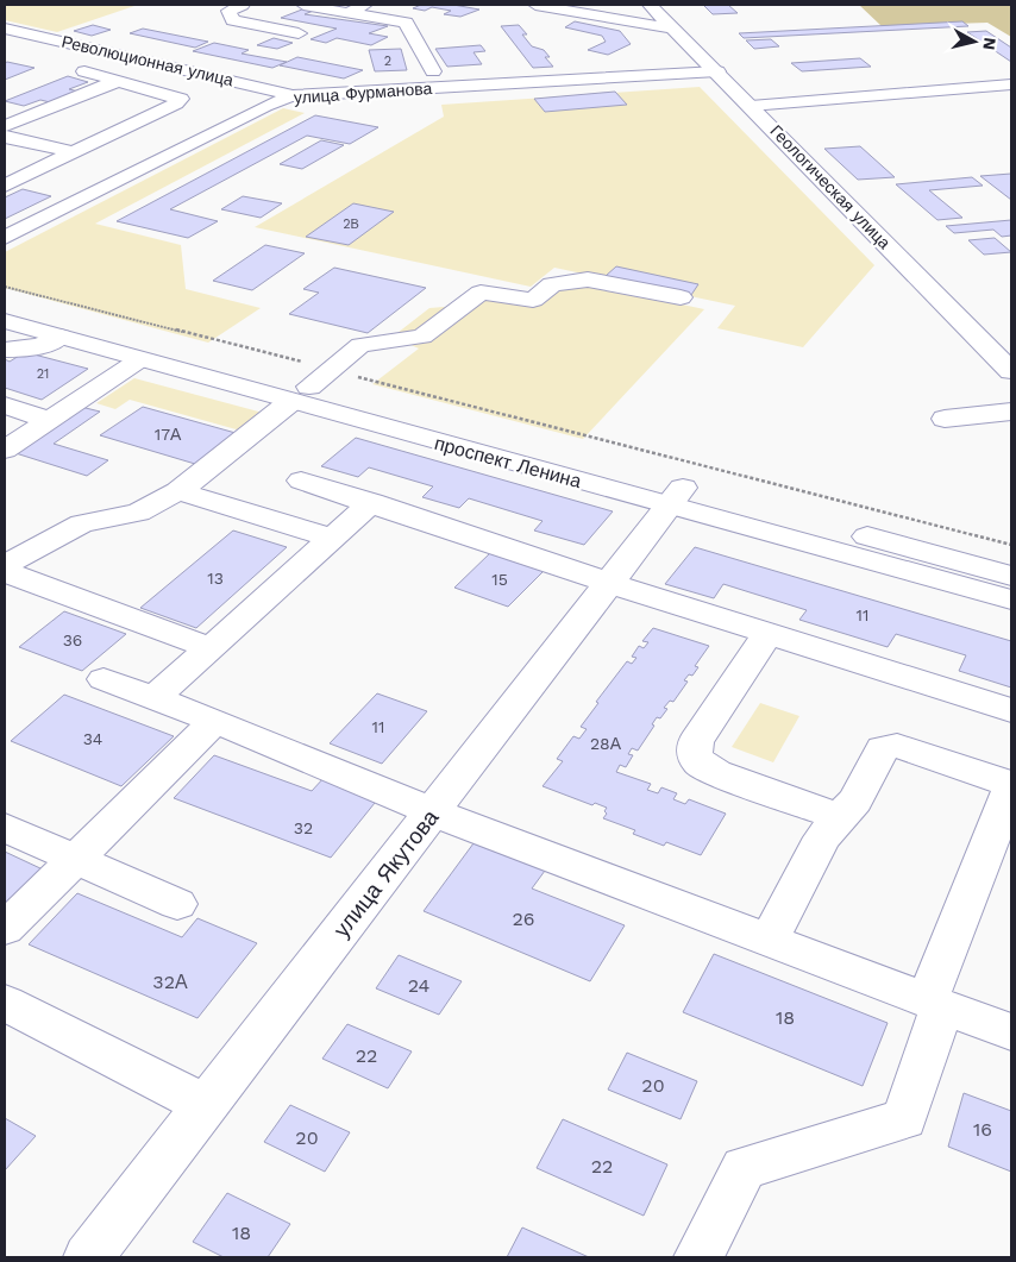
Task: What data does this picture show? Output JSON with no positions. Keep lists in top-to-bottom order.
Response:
{
  "streets": {
    "street": [
      "Революционная улица",
      "улица Фурманова",
      "Геологическая улица",
      "проспект Ленина",
      "улица Якутова"
    ]
  },
  "crossings": [
    ["Революционная улица", "улица Фурманова"],
    ["улица Фурманова", "Геологическая улица"],
    ["проспект Ленина", "улица Якутова"]
  ],
  "house_numbers": [
    "2",
    "2В",
    "21",
    "17А",
    "13",
    "15",
    "11",
    "36",
    "11",
    "34",
    "28А",
    "32",
    "26",
    "32А",
    "24",
    "18",
    "22",
    "20",
    "16",
    "20",
    "22",
    "18"
  ],
  "north": "right"
}
